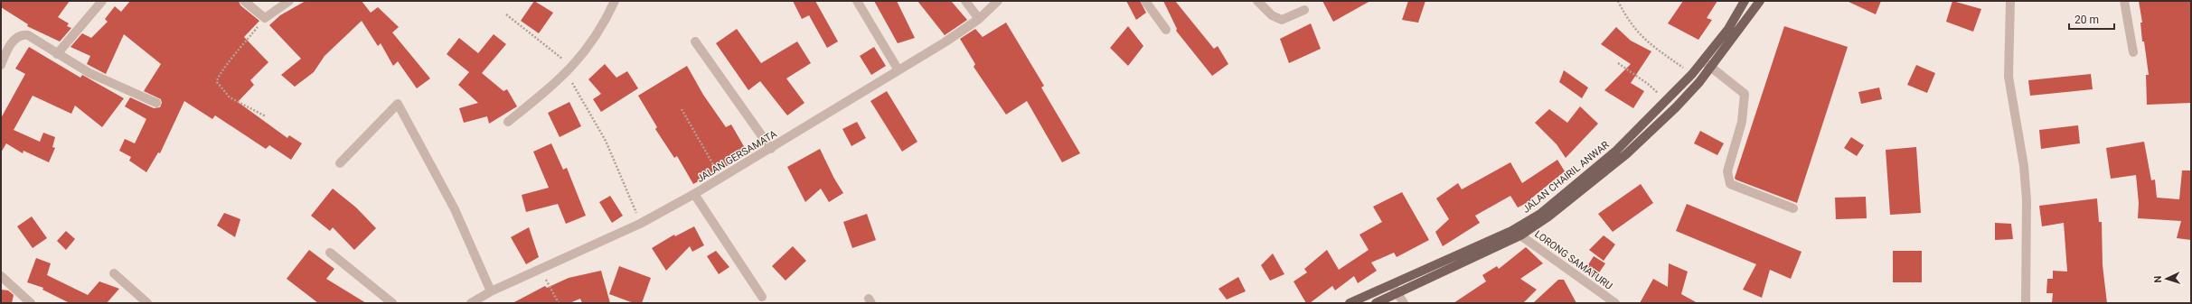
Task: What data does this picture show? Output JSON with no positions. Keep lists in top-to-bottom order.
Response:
{
  "streets": {
    "main road": ["JALAN CHAIRIL ANWAR"],
    "street": ["JALAN GERSAMATA", "LORONG SAMATURU"]
  },
  "crossings": [
    ["JALAN CHAIRIL ANWAR", "LORONG SAMATURU"]
  ],
  "scale_bar": "20 m",
  "north": "left"
}
